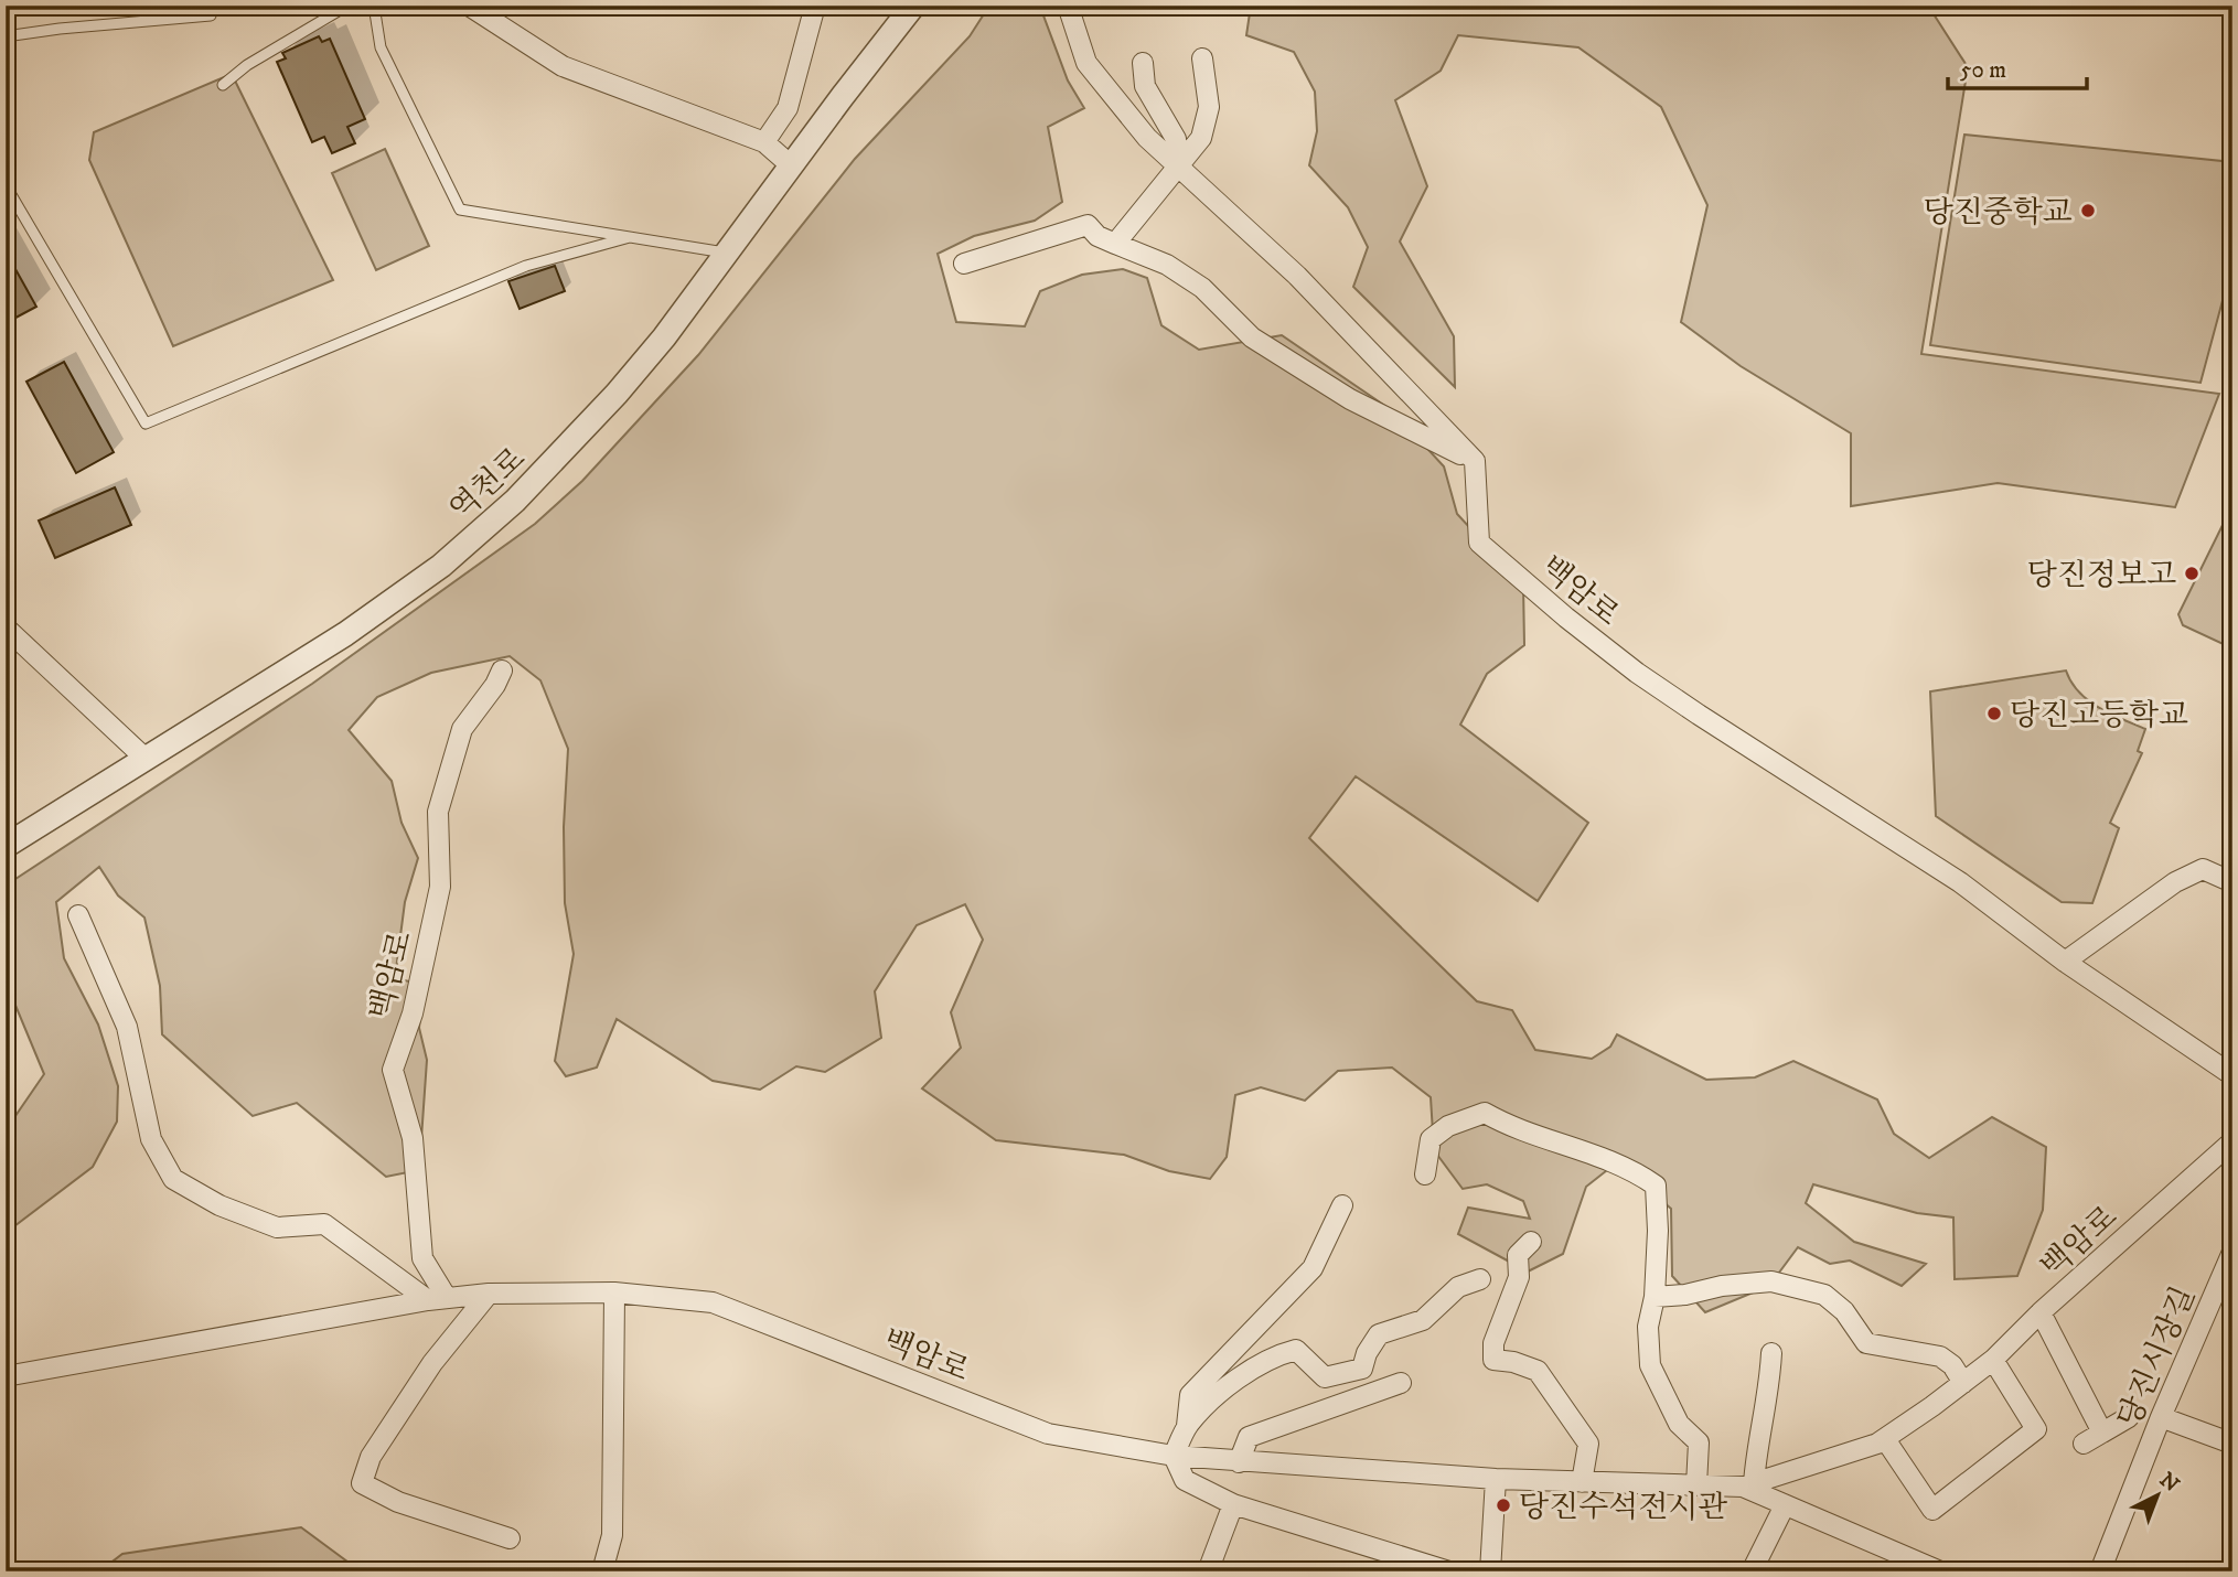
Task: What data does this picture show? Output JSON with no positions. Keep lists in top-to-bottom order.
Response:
{
  "streets": {
    "street": ["역천로", "백암로", "당진시장길"]
  },
  "places": [
    "당진중학교",
    "당진정보고",
    "당진고등학교",
    "당진수석전시관"
  ],
  "scale_bar": "50 m",
  "north": "top right"
}
